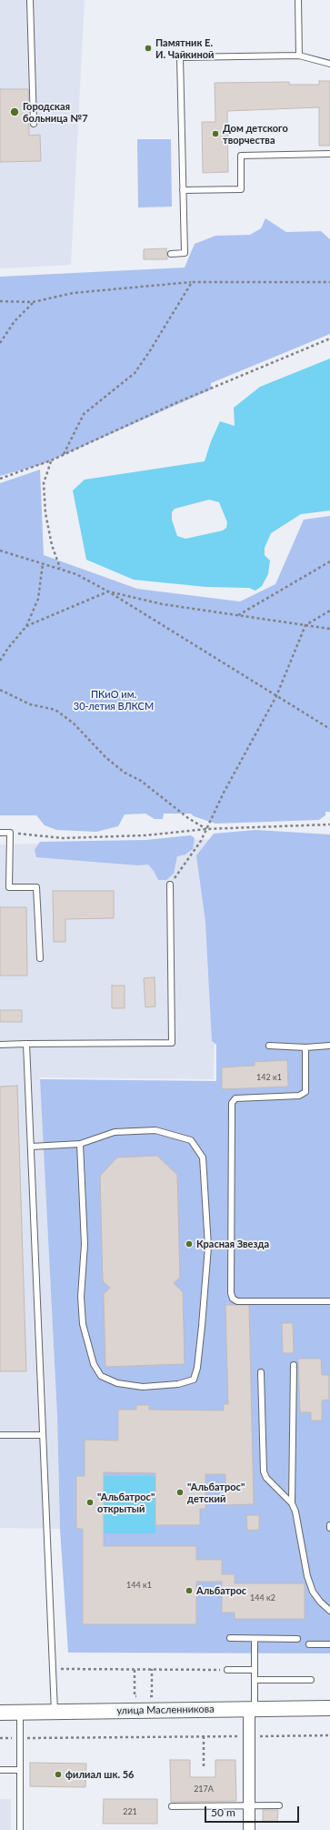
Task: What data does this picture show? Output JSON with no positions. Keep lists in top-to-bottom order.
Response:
{
  "streets": {
    "main road": ["улица Масленникова"]
  },
  "parks": ["ПКиО им. 30-летия ВЛКСМ"],
  "places": [
    "Памятник Е. И. Чайкиной",
    "Городская больница №7",
    "Дом детского творчества",
    "Красная Звезда",
    "\"Альбатрос\" детский",
    "\"Альбатрос\" открытый",
    "Альбатрос",
    "филиал шк. 56"
  ],
  "house_numbers": [
    "142 к1",
    "144 к1",
    "144 к2",
    "217А",
    "221"
  ],
  "scale_bar": "50 m"
}
